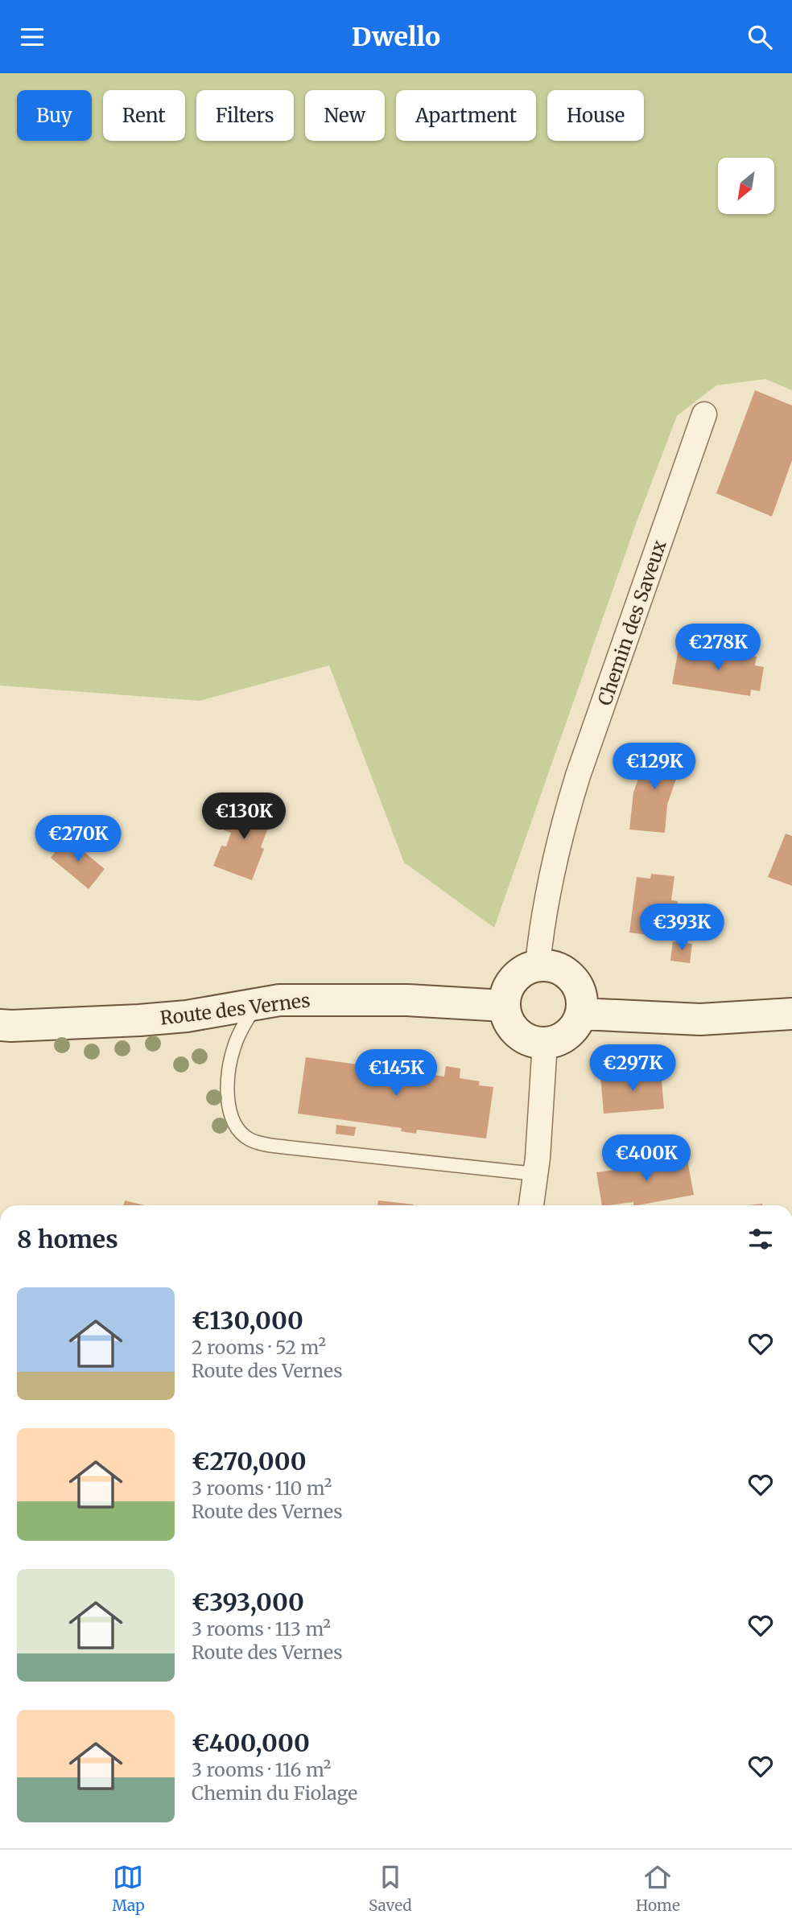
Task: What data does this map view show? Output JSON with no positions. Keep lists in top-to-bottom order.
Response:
{
  "streets": {
    "main road": ["Route des Vernes"],
    "street": ["Chemin des Saveux"]
  },
  "crossings": [
    ["Chemin des Saveux", "Route des Vernes"]
  ],
  "north": "bottom left",
  "page": {
    "header": "Dwello",
    "chip": [
      "Buy",
      "Rent",
      "Filters",
      "New",
      "Apartment",
      "House"
    ],
    "price": [
      "€278K",
      "€129K",
      "€130K",
      "€270K",
      "€393K",
      "€297K",
      "€145K",
      "€400K"
    ],
    "heading": "8 homes",
    "list": [
      {
        "name": "€130,000",
        "note": "2 rooms · 52 m² · Route des Vernes"
      },
      {
        "name": "€270,000",
        "note": "3 rooms · 110 m² · Route des Vernes"
      },
      {
        "name": "€393,000",
        "note": "3 rooms · 113 m² · Route des Vernes"
      },
      {
        "name": "€400,000",
        "note": "3 rooms · 116 m² · Chemin du Fiolage"
      }
    ],
    "tabs": ["Map", "Saved", "Home"]
  }
}
